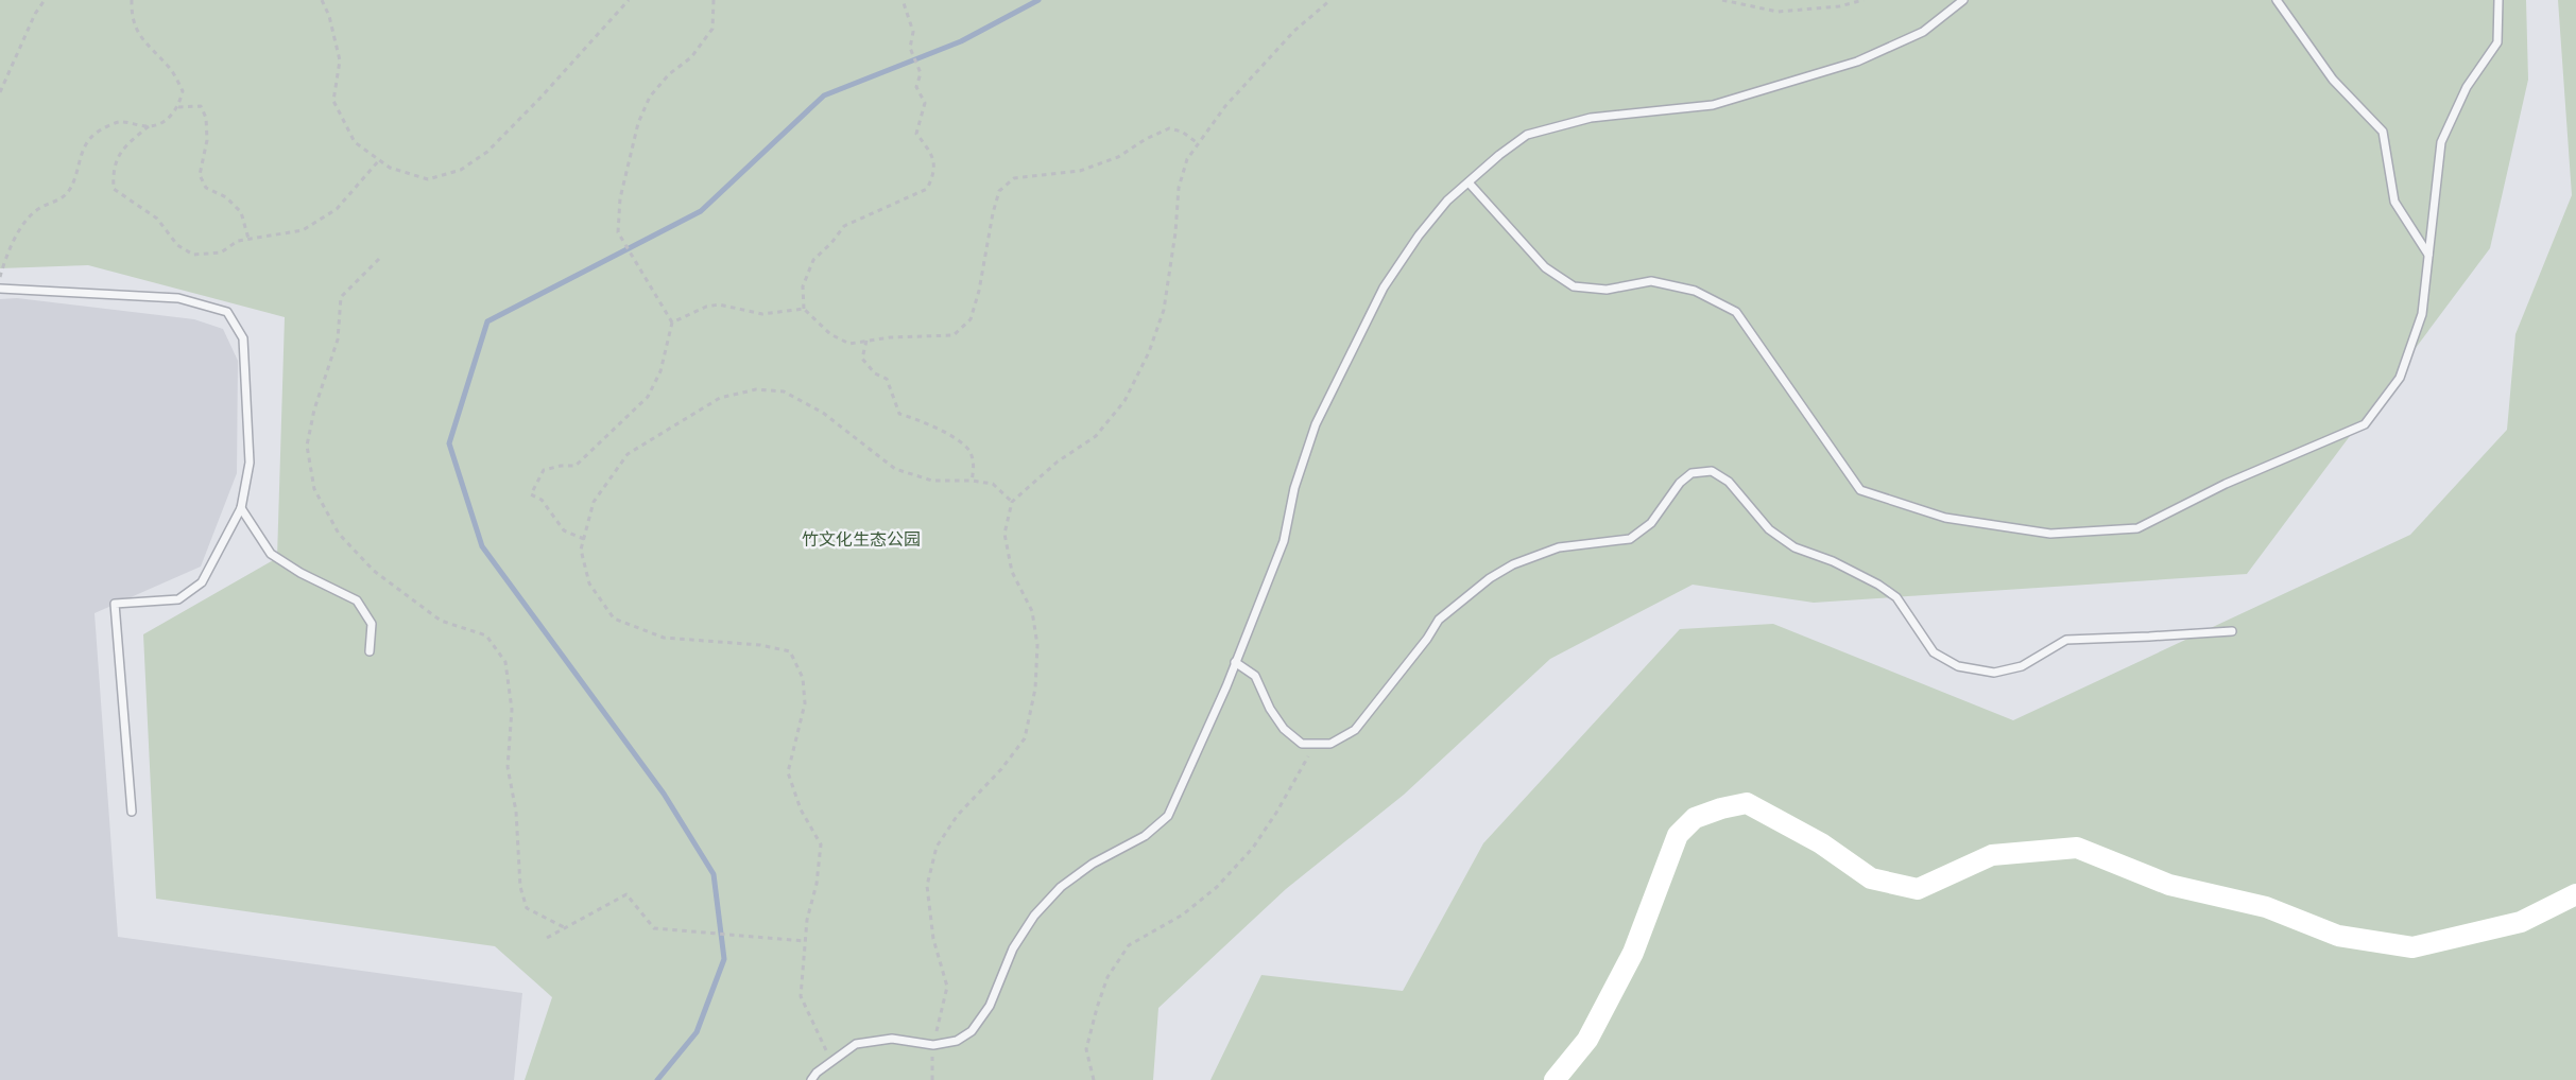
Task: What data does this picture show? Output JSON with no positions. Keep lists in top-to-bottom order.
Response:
{
  "parks": ["竹文化生态公园"]
}
